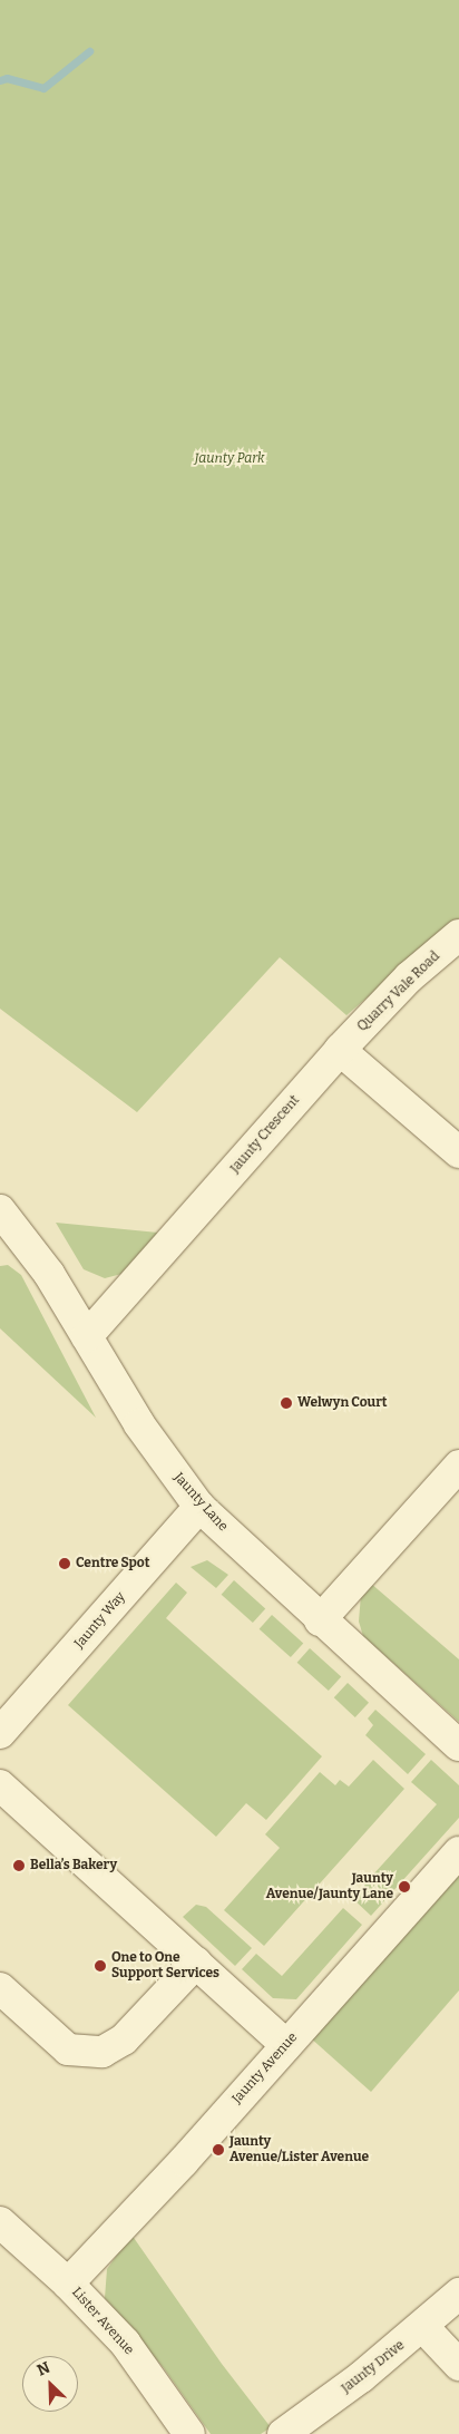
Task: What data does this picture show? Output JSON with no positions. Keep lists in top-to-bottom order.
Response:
{
  "streets": {
    "street": [
      "Quarry Vale Road",
      "Jaunty Crescent",
      "Jaunty Lane",
      "Jaunty Way",
      "Jaunty Avenue",
      "Lister Avenue",
      "Jaunty Drive"
    ]
  },
  "crossings": [
    ["Quarry Vale Road", "Jaunty Crescent"],
    ["Jaunty Crescent", "Jaunty Lane"],
    ["Jaunty Lane", "Jaunty Way"],
    ["Jaunty Avenue", "Lister Avenue"]
  ],
  "parks": ["Jaunty Park"],
  "places": [
    "Welwyn Court",
    "Centre Spot",
    "Bella’s Bakery",
    "Jaunty Avenue/Jaunty Lane",
    "One to One Support Services",
    "Jaunty Avenue/Lister Avenue"
  ],
  "north": "top left"
}
